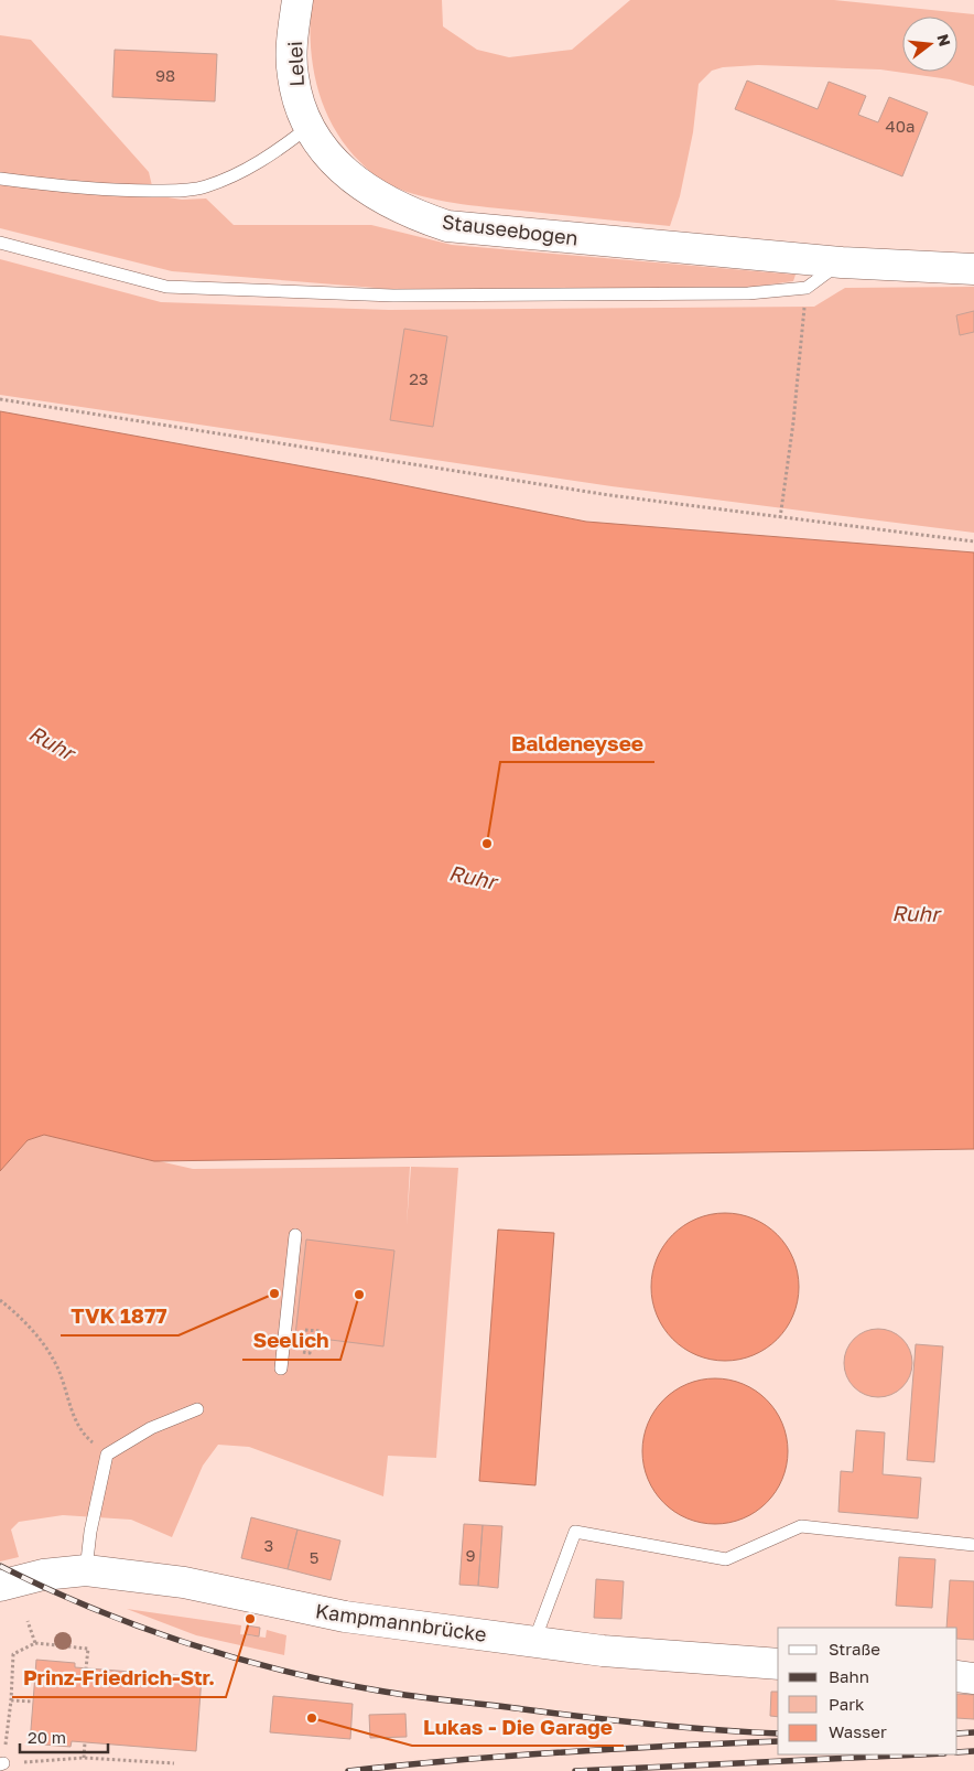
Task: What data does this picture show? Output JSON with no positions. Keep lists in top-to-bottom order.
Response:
{
  "streets": {
    "street": ["Lelei", "Stauseebogen", "Kampmannbrücke"]
  },
  "crossings": [
    ["Lelei", "Stauseebogen"]
  ],
  "water": ["Ruhr"],
  "places": [
    "Baldeneysee",
    "TVK 1877",
    "Seelich",
    "Prinz-Friedrich-Str.",
    "Lukas - Die Garage"
  ],
  "house_numbers": [
    "98",
    "40a",
    "23",
    "3",
    "9",
    "5"
  ],
  "legend": [
    "Straße",
    "Bahn",
    "Park",
    "Wasser"
  ],
  "scale_bar": "20 m",
  "north": "right"
}
